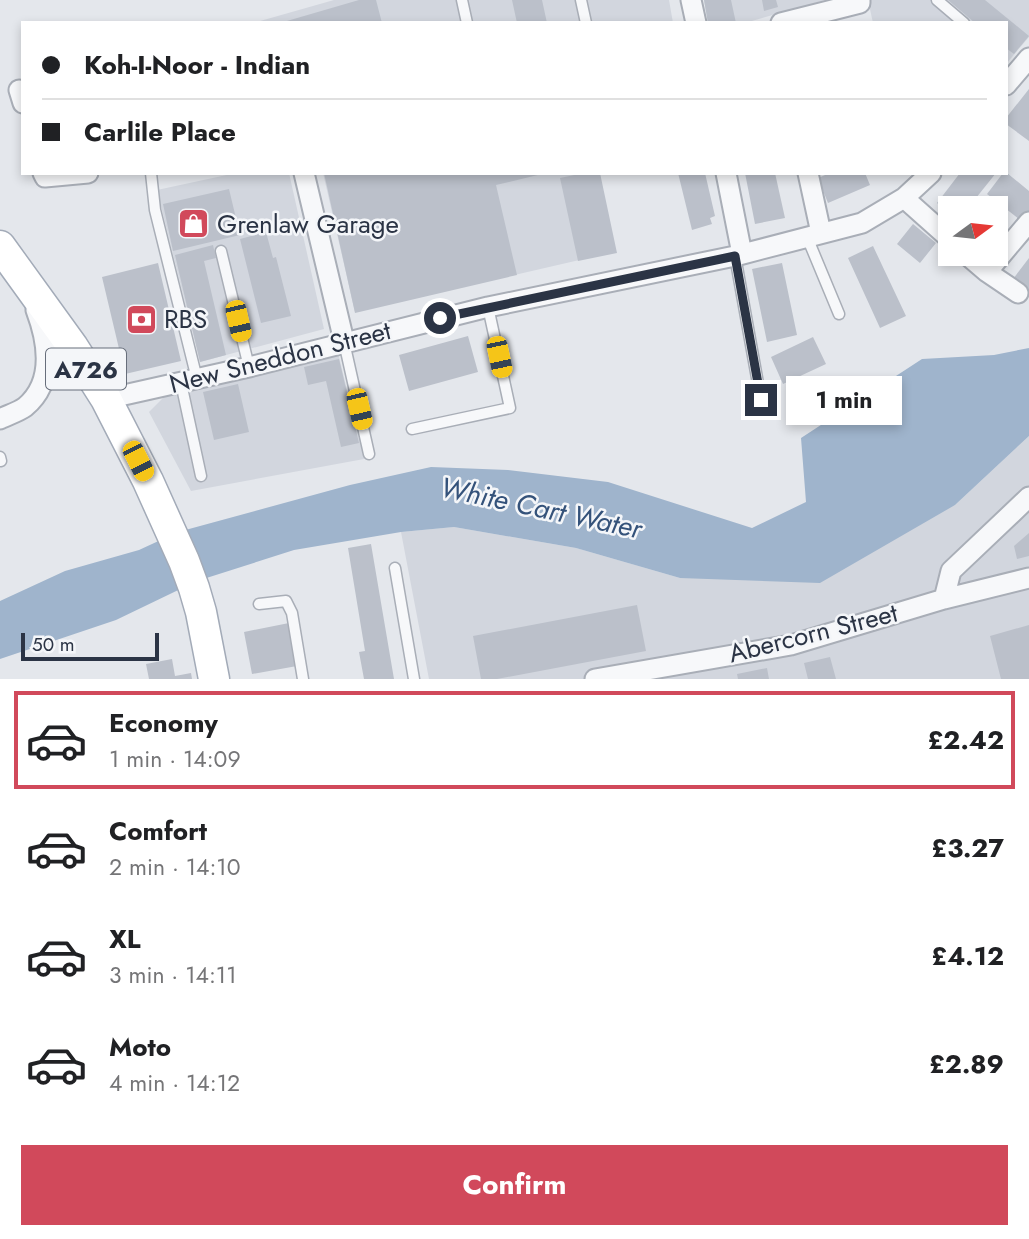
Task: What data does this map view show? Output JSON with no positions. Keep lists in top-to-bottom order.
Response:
{
  "streets": {
    "main road": ["A726"],
    "street": ["New Sneddon Street", "Abercorn Street"]
  },
  "crossings": [
    ["New Sneddon Street", "A726"]
  ],
  "water": ["White Cart Water"],
  "places": {
    "shop": ["Grenlaw Garage"],
    "bank": ["RBS"]
  },
  "scale_bar": "50 m",
  "north": "right",
  "page": {
    "banner": ["Koh-I-Noor - Indian", "Carlile Place"],
    "bubble": "1 min",
    "scale": "50 m",
    "list": [
      {
        "name": "Economy",
        "note": "1 min · 14:09",
        "value": "£2.42"
      },
      {
        "name": "Comfort",
        "note": "2 min · 14:10",
        "value": "£3.27"
      },
      {
        "name": "XL",
        "note": "3 min · 14:11",
        "value": "£4.12"
      },
      {
        "name": "Moto",
        "note": "4 min · 14:12",
        "value": "£2.89"
      }
    ],
    "buttons": "Confirm"
  }
}
